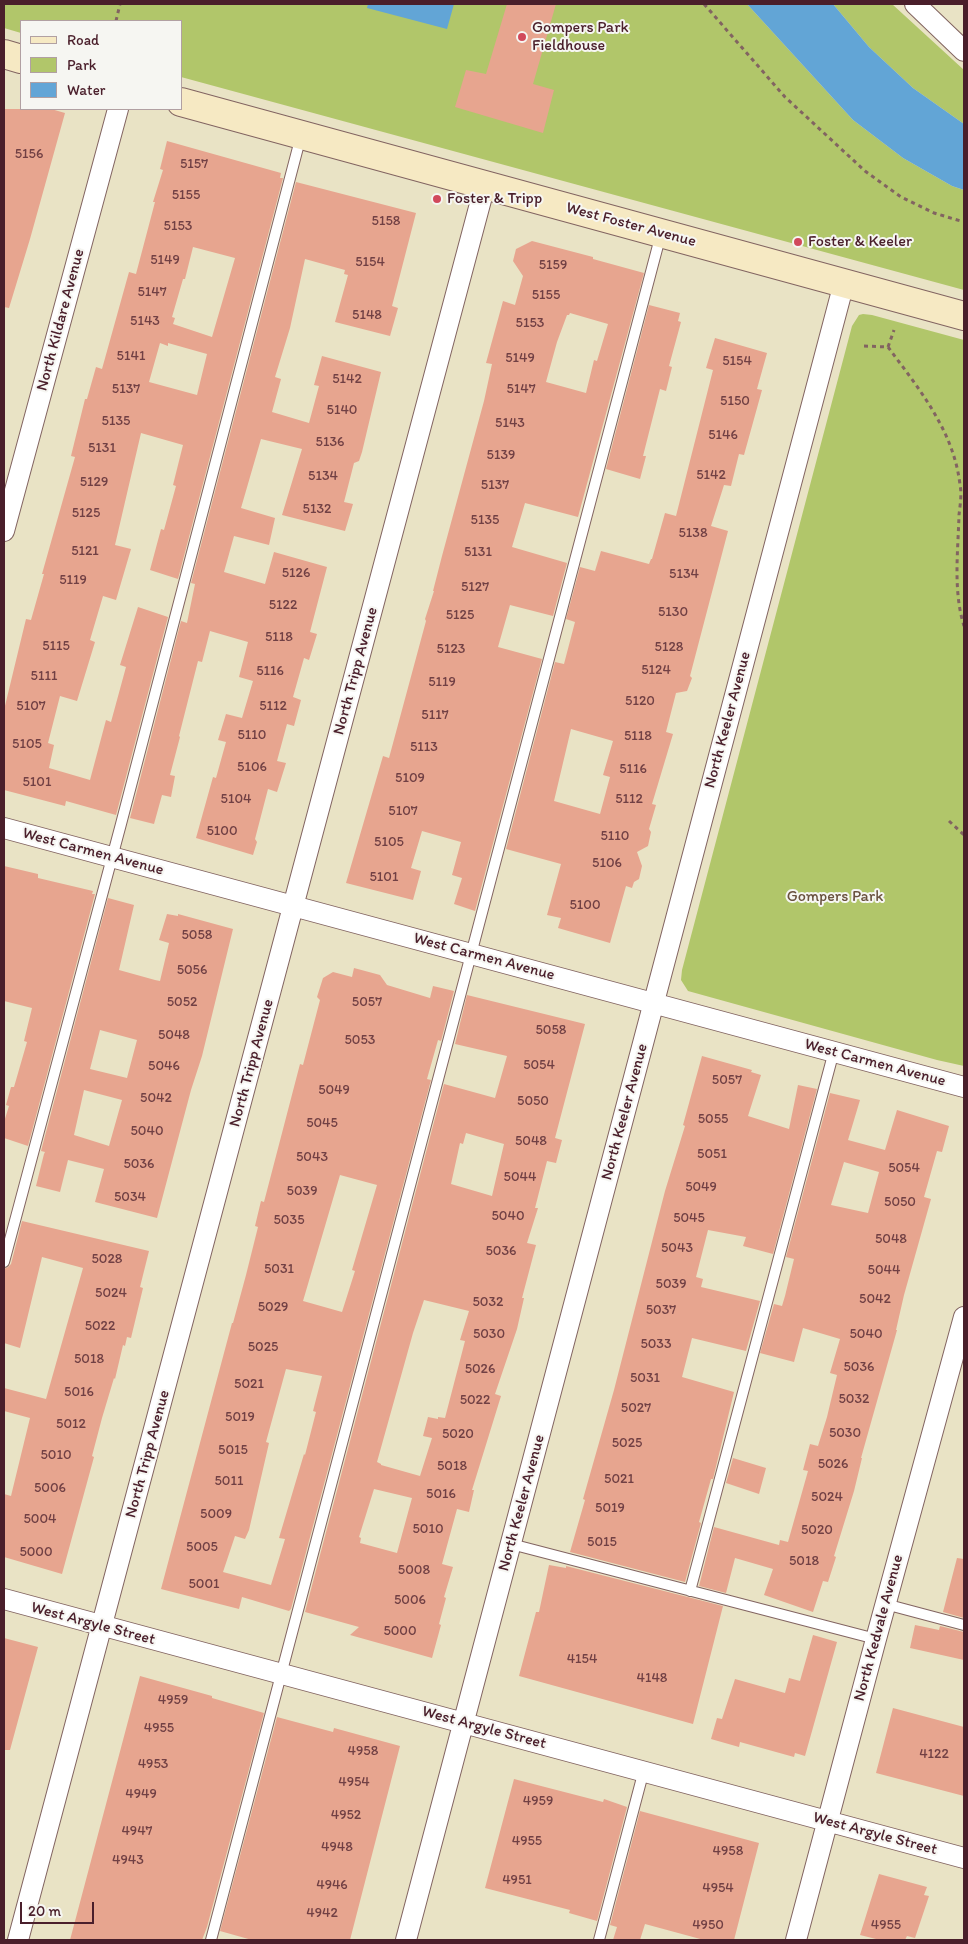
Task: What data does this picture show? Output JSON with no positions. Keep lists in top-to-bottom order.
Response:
{
  "streets": {
    "main road": ["West Foster Avenue"],
    "street": [
      "North Kildare Avenue",
      "North Tripp Avenue",
      "North Keeler Avenue",
      "West Carmen Avenue",
      "West Argyle Street",
      "North Kedvale Avenue"
    ]
  },
  "crossings": [
    ["West Foster Avenue", "North Tripp Avenue"],
    ["West Foster Avenue", "North Keeler Avenue"],
    ["North Tripp Avenue", "West Carmen Avenue"],
    ["North Tripp Avenue", "West Argyle Street"],
    ["North Keeler Avenue", "West Carmen Avenue"],
    ["North Keeler Avenue", "West Argyle Street"],
    ["West Argyle Street", "North Kedvale Avenue"]
  ],
  "parks": ["Gompers Park"],
  "places": ["Gompers Park Fieldhouse", "Foster & Tripp", "Foster & Keeler"],
  "house_numbers": [
    "5156",
    "5157",
    "5155",
    "5158",
    "5153",
    "5149",
    "5154",
    "5159",
    "5147",
    "5155",
    "5148",
    "5143",
    "5153",
    "5141",
    "5149",
    "5154",
    "5142",
    "5137",
    "5147",
    "5150",
    "5140",
    "5135",
    "5143",
    "5146",
    "5136",
    "5131",
    "5139",
    "5142",
    "5134",
    "5129",
    "5137",
    "5132",
    "5125",
    "5135",
    "5138",
    "5121",
    "5131",
    "5126",
    "5134",
    "5119",
    "5127",
    "5122",
    "5130",
    "5125",
    "5118",
    "5115",
    "5128",
    "5123",
    "5124",
    "5116",
    "5111",
    "5119",
    "5120",
    "5107",
    "5112",
    "5117",
    "5110",
    "5118",
    "5105",
    "5113",
    "5106",
    "5116",
    "5109",
    "5101",
    "5104",
    "5112",
    "5107",
    "5100",
    "5110",
    "5105",
    "5106",
    "5101",
    "5100",
    "5058",
    "5056",
    "5052",
    "5057",
    "5058",
    "5048",
    "5053",
    "5054",
    "5046",
    "5057",
    "5049",
    "5042",
    "5050",
    "5055",
    "5045",
    "5040",
    "5048",
    "5051",
    "5043",
    "5036",
    "5054",
    "5044",
    "5049",
    "5039",
    "5034",
    "5050",
    "5040",
    "5045",
    "5035",
    "5048",
    "5043",
    "5036",
    "5028",
    "5031",
    "5044",
    "5039",
    "5024",
    "5042",
    "5032",
    "5029",
    "5037",
    "5022",
    "5030",
    "5040",
    "5033",
    "5025",
    "5018",
    "5036",
    "5026",
    "5031",
    "5021",
    "5016",
    "5032",
    "5022",
    "5027",
    "5019",
    "5012",
    "5030",
    "5020",
    "5025",
    "5015",
    "5010",
    "5026",
    "5018",
    "5021",
    "5011",
    "5006",
    "5016",
    "5024",
    "5019",
    "5009",
    "5004",
    "5010",
    "5020",
    "5015",
    "5005",
    "5000",
    "5018",
    "5008",
    "5001",
    "5006",
    "5000",
    "4154",
    "4148",
    "4959",
    "4955",
    "4958",
    "4122",
    "4953",
    "4954",
    "4949",
    "4959",
    "4952",
    "4947",
    "4955",
    "4948",
    "4958",
    "4943",
    "4951",
    "4946",
    "4954",
    "4942",
    "4950",
    "4955"
  ],
  "legend": ["Road", "Park", "Water"],
  "scale_bar": "20 m"
}
